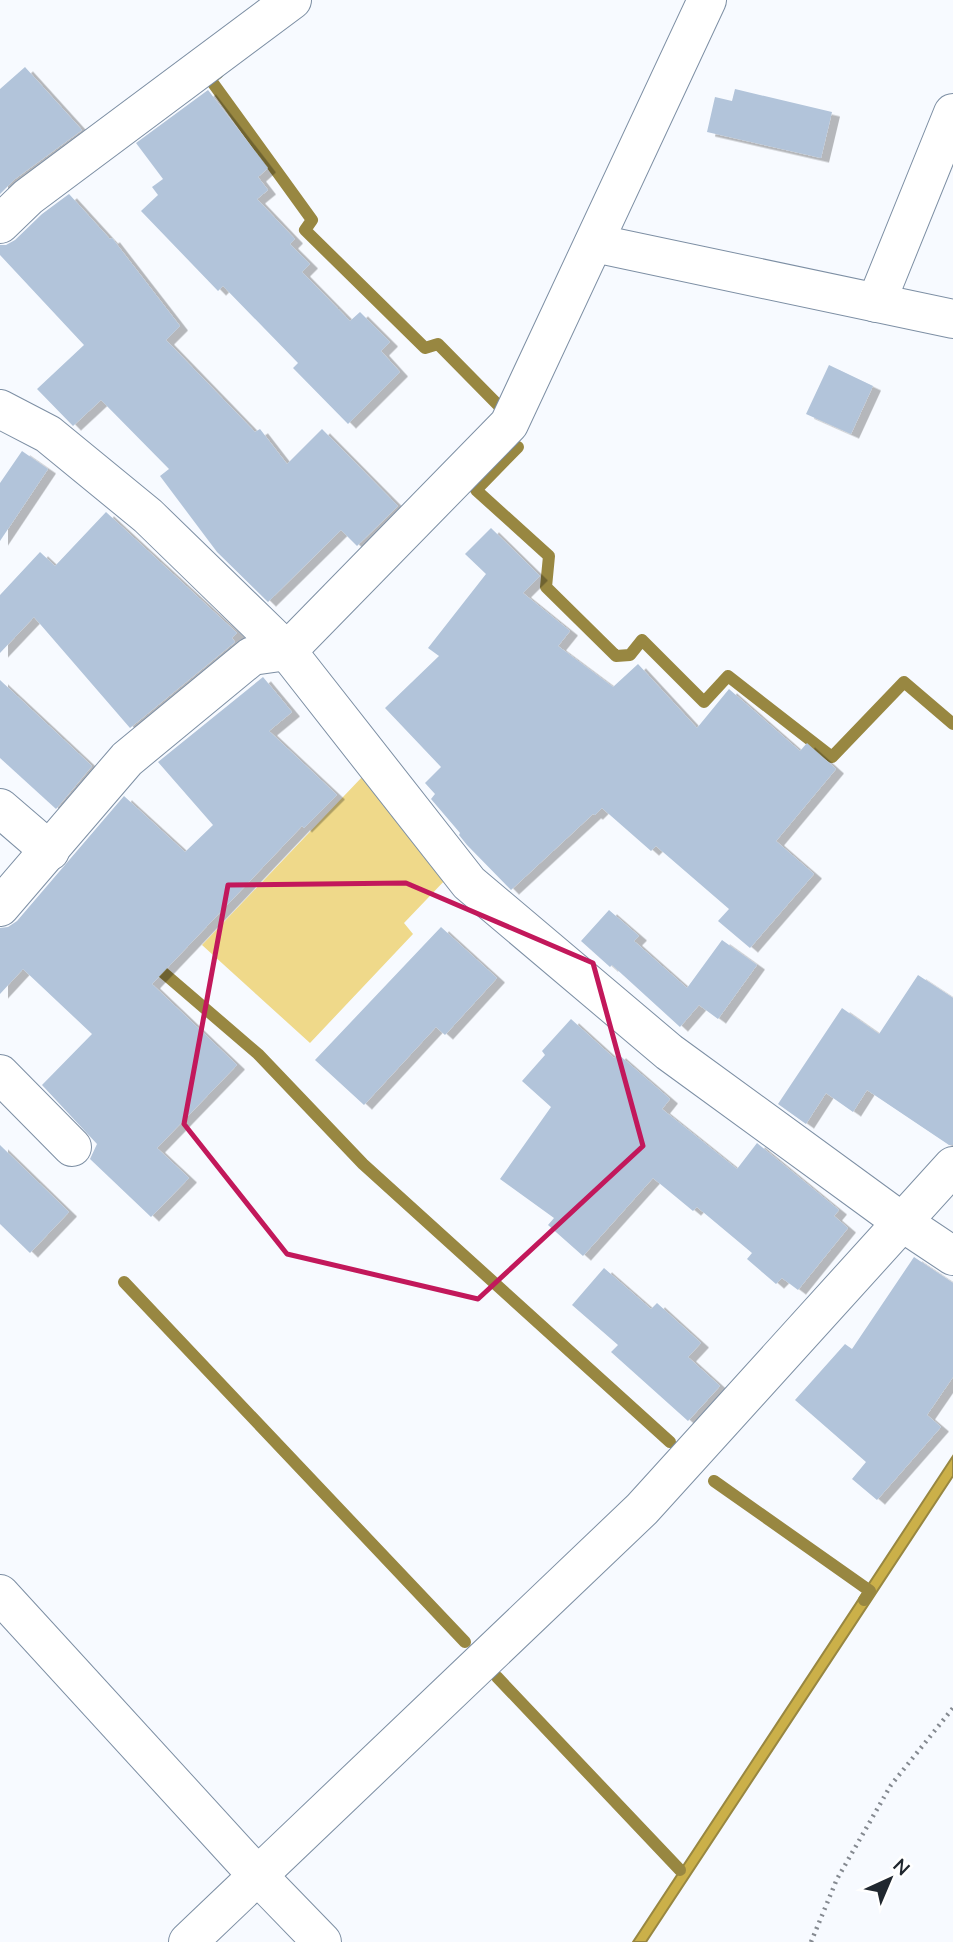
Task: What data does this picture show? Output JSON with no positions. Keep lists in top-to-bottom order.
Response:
{
  "north": "top right"
}
